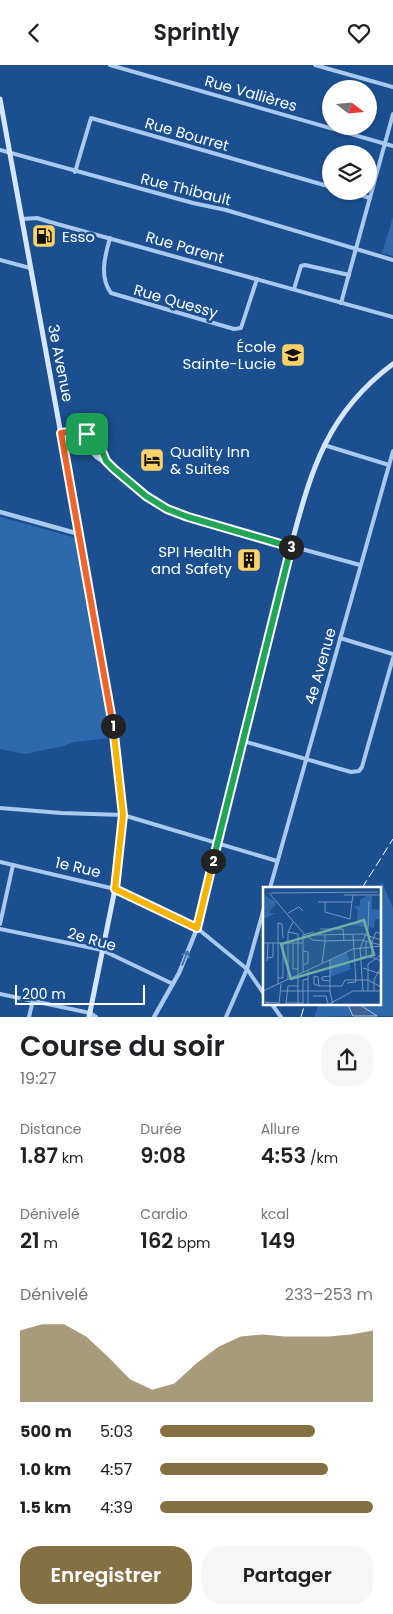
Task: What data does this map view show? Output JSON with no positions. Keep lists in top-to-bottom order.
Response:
{
  "streets": {
    "main road": ["3e Avenue"],
    "street": [
      "Rue Vallières",
      "Rue Bourret",
      "Rue Thibault",
      "Rue Parent",
      "Rue Quessy",
      "4e Avenue",
      "1e Rue",
      "2e Rue"
    ]
  },
  "crossings": [
    ["Rue Bourret", "Rue Thibault"],
    ["Rue Thibault", "3e Avenue"],
    ["Rue Parent", "Rue Quessy"],
    ["Rue Parent", "3e Avenue"],
    ["3e Avenue", "1e Rue"],
    ["3e Avenue", "2e Rue"]
  ],
  "places": {
    "fuel station": ["Esso"],
    "school or university": ["École Sainte-Lucie"],
    "hotel": ["Quality Inn & Suites"],
    "building": ["SPI Health and Safety"]
  },
  "scale_bar": "200 m",
  "north": "right",
  "page": {
    "header": "Sprintly",
    "pins": ["3", "1", "2"],
    "scale": "200 m",
    "heading": ["Course du soir", "19:27"],
    "stats": [
      ["Distance", "1.87 km"],
      ["Durée", "9:08"],
      ["Allure", "4:53 /km"],
      ["Dénivelé", "21 m"],
      ["Cardio", "162 bpm"],
      ["kcal", "149"]
    ],
    "chart": ["Dénivelé", "233–253 m"],
    "list": [
      {
        "name": "500 m",
        "note": "5:03"
      },
      {
        "name": "1.0 km",
        "note": "4:57"
      },
      {
        "name": "1.5 km",
        "note": "4:39"
      }
    ],
    "buttons": ["Enregistrer", "Partager"]
  }
}
